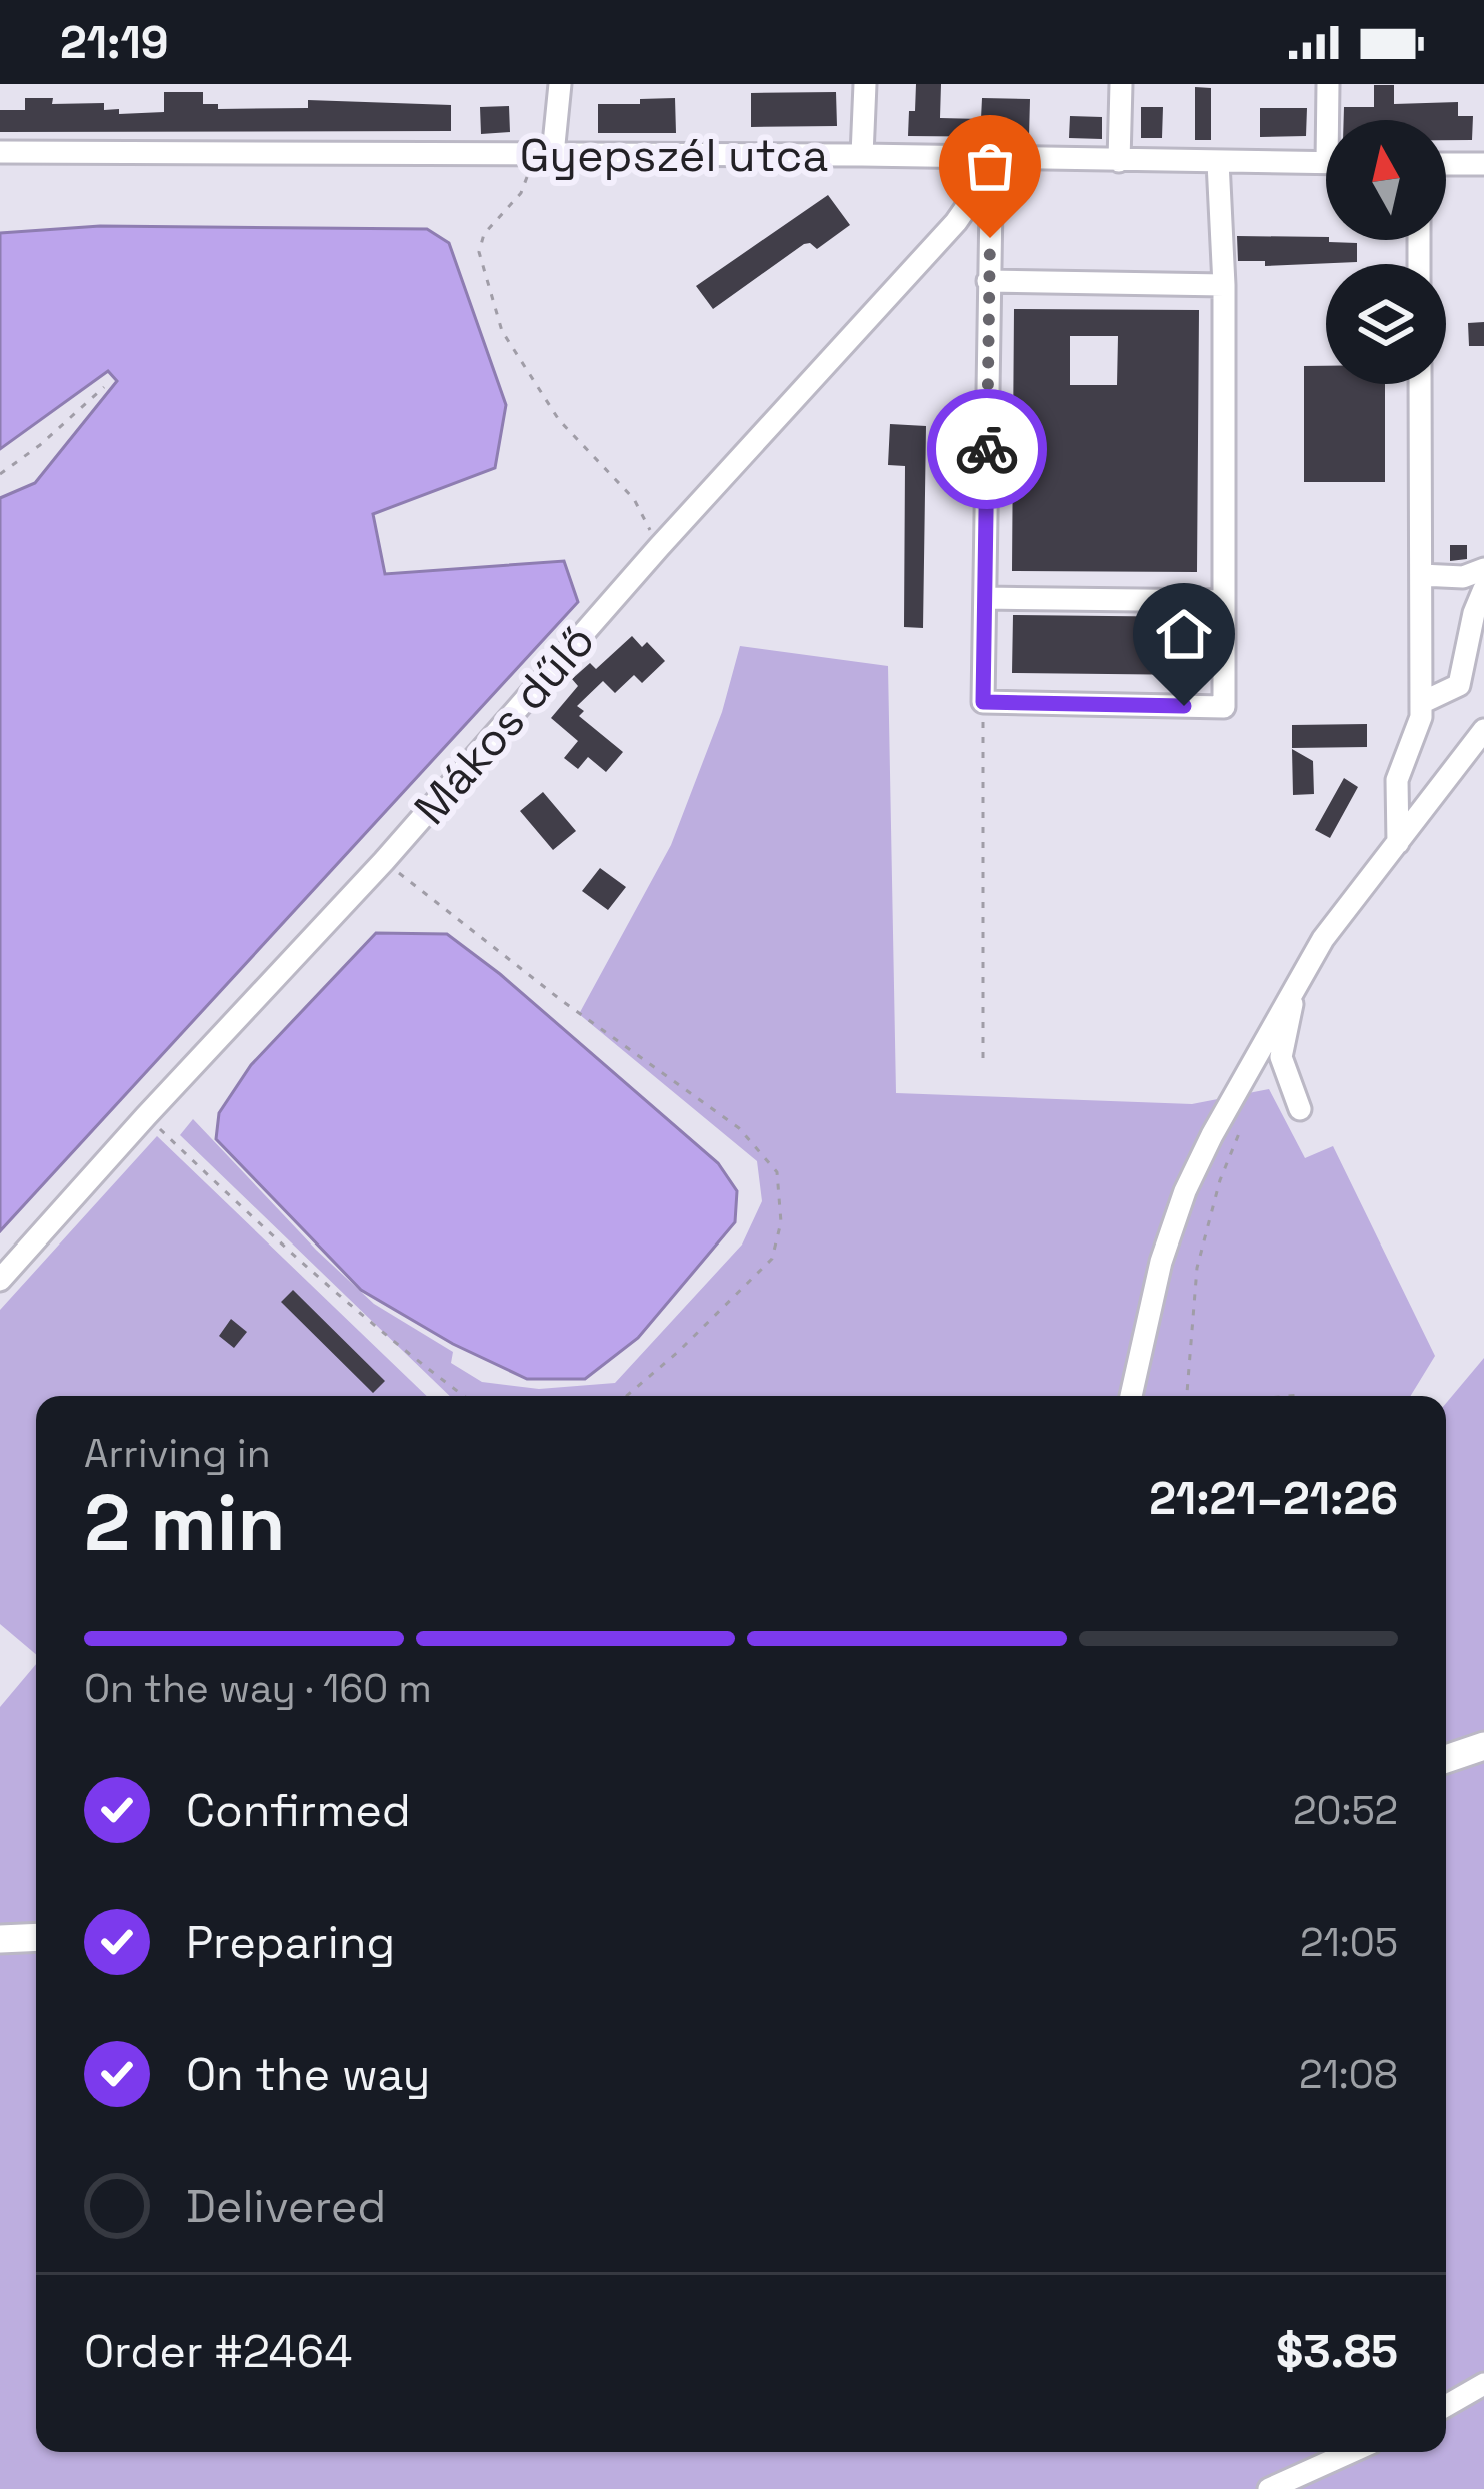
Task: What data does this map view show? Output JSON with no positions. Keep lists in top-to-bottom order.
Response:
{
  "streets": {
    "street": ["Gyepszél utca", "Mákos dűlő"]
  },
  "crossings": [
    ["Gyepszél utca", "Mákos dűlő"]
  ],
  "north": "top",
  "page": {
    "status": "21:19",
    "heading": ["2 min", "Arriving in", "21:21–21:26"],
    "panel": ["Order #2464", "$3.85"],
    "bar": "On the way · 160 m",
    "list": [
      ["Confirmed", "20:52"],
      ["Preparing", "21:05"],
      ["On the way", "21:08"],
      "Delivered"
    ]
  }
}
